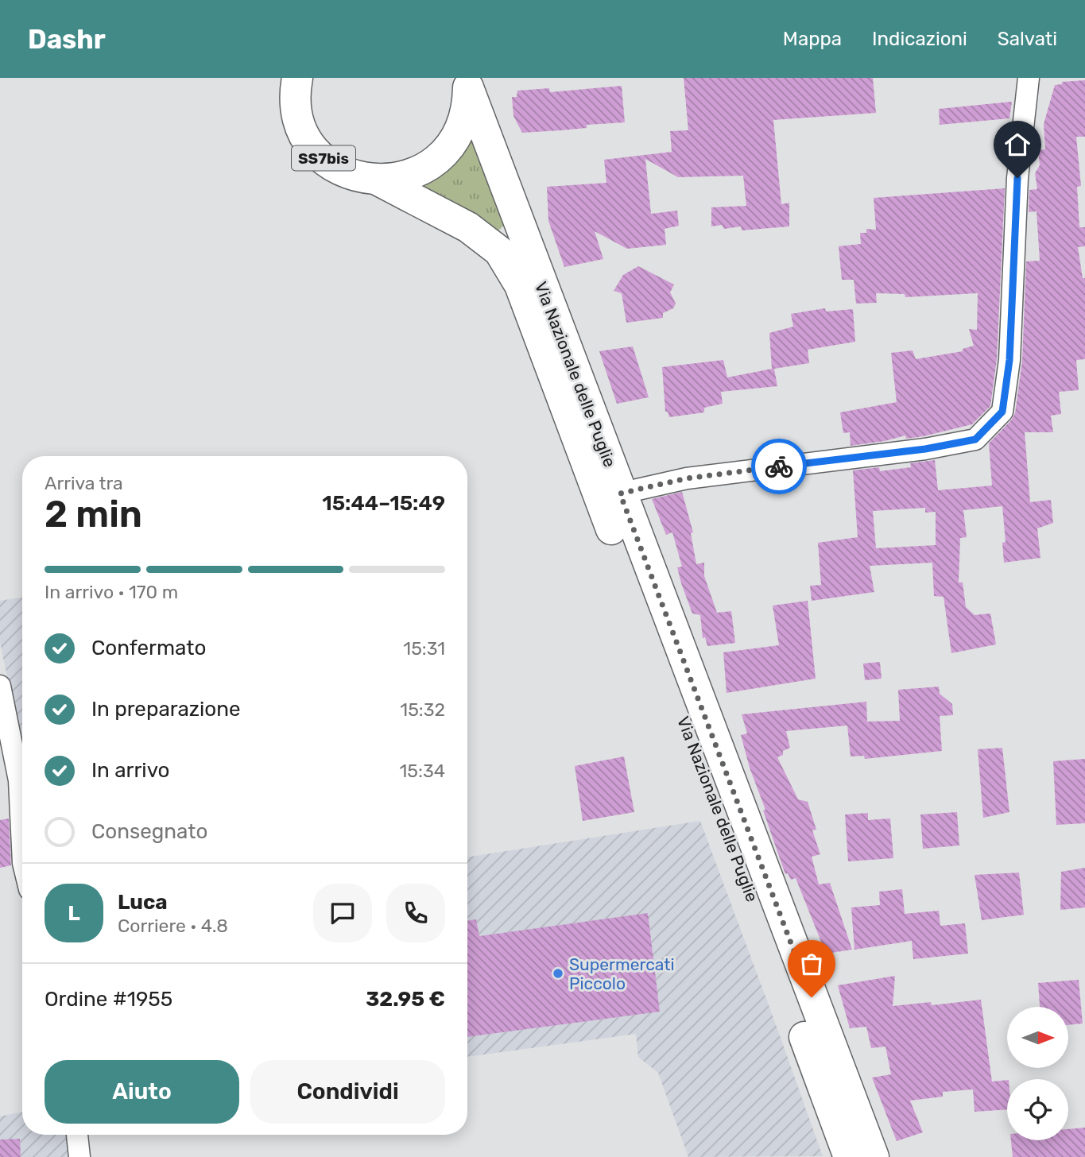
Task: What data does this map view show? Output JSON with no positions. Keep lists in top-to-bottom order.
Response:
{
  "streets": {
    "main road": ["SS7bis", "Via Nazionale delle Puglie"]
  },
  "places": ["Supermercati Piccolo"],
  "north": "right",
  "page": {
    "header": "Dashr",
    "nav": ["Mappa", "Indicazioni", "Salvati"],
    "heading": ["2 min", "Arriva tra", "15:44–15:49"],
    "panel": [
      "Luca",
      "Corriere · 4.8",
      "Ordine #1955",
      "32.95 €"
    ],
    "bar": "In arrivo · 170 m",
    "list": [
      ["Confermato", "15:31"],
      ["In preparazione", "15:32"],
      ["In arrivo", "15:34"],
      "Consegnato"
    ],
    "round": "L",
    "buttons": ["Aiuto", "Condividi"]
  }
}
